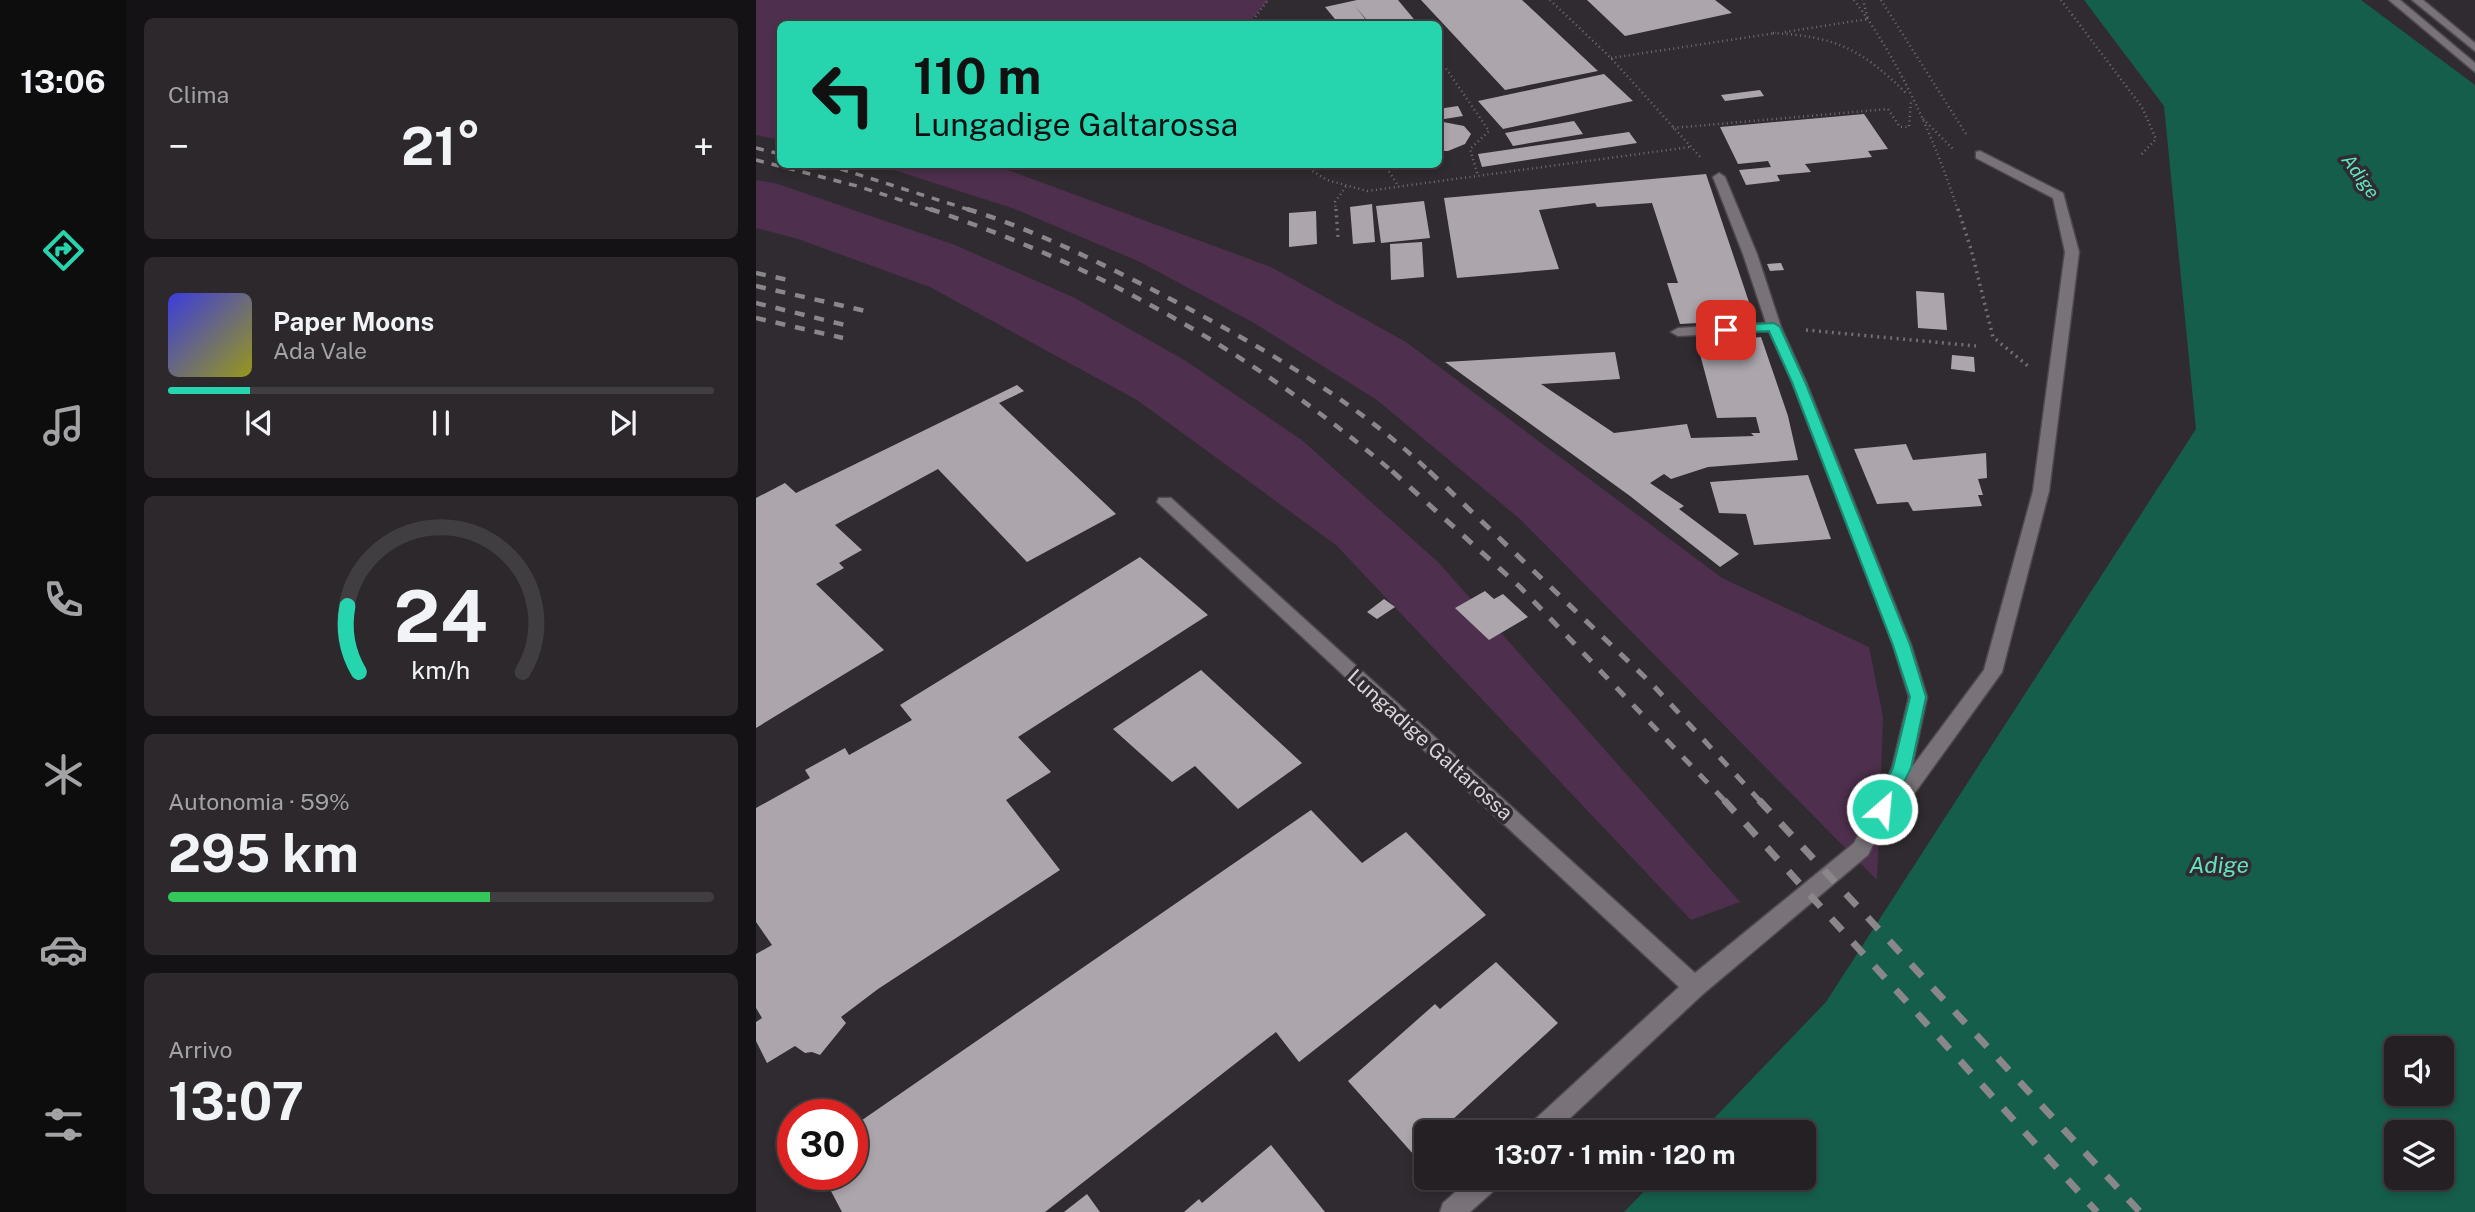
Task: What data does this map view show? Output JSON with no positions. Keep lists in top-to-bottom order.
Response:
{
  "streets": {
    "street": ["Lungadige Galtarossa"]
  },
  "water": ["Adige"],
  "page": {
    "tabs": "13:06",
    "tile": [
      "Clima",
      ["Autonomia · 59%", "295 km"],
      ["Arrivo", "13:07"]
    ],
    "turn": ["110 m", "Lungadige Galtarossa"],
    "heat": ["−", "21°", "+"],
    "song": ["Paper Moons", "Ada Vale"],
    "limit": "30",
    "trip": "13:07 · 1 min · 120 m",
    "gauge": ["24", "km/h"]
  }
}
